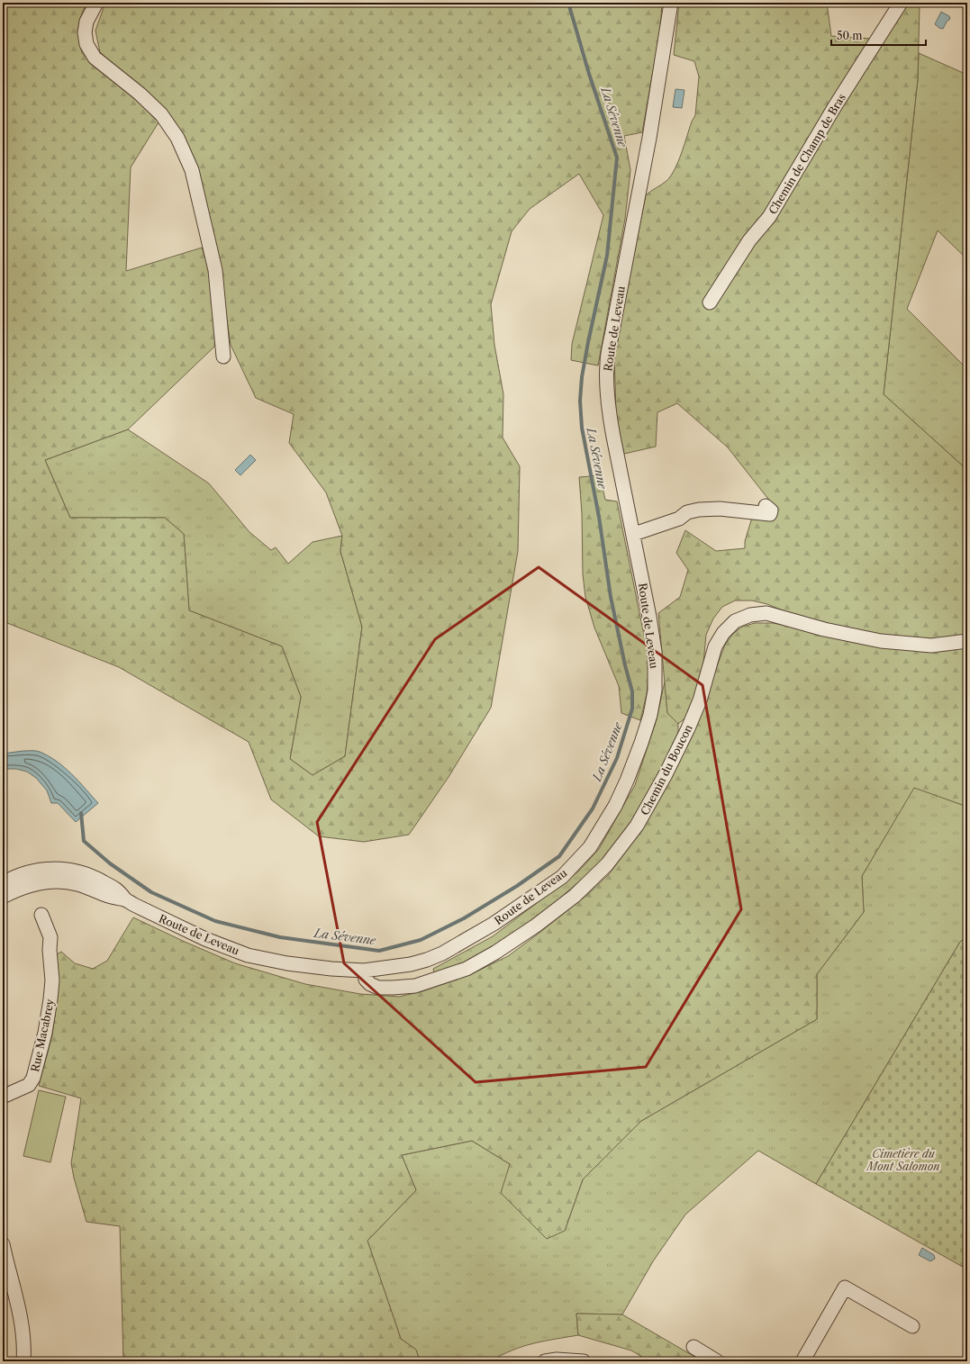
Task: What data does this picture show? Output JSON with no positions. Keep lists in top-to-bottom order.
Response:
{
  "streets": {
    "street": [
      "Chemin de Champ de Bras",
      "Route de Leveau",
      "Chemin du Boucon",
      "Rue Macabrey"
    ]
  },
  "crossings": [
    ["Route de Leveau", "Chemin du Boucon"]
  ],
  "water": ["La Sévenne"],
  "parks": ["Cimetière du Mont Salomon"],
  "scale_bar": "50 m"
}
